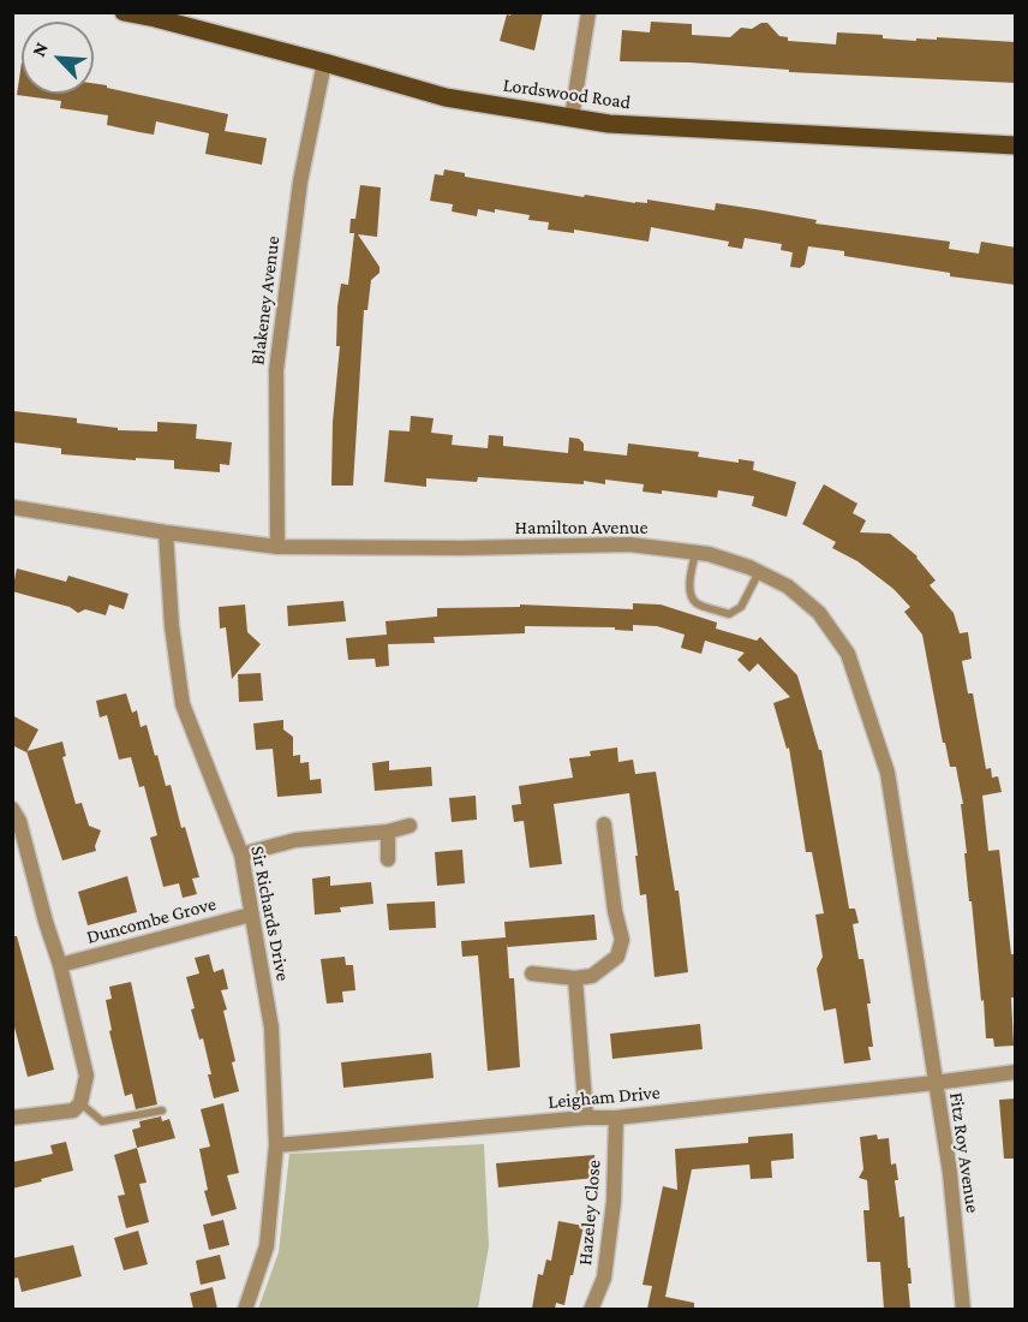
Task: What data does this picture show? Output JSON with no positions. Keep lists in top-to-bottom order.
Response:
{
  "streets": {
    "main road": ["Lordswood Road"],
    "street": [
      "Blakeney Avenue",
      "Hamilton Avenue",
      "Sir Richards Drive",
      "Duncombe Grove",
      "Leigham Drive",
      "Fitz Roy Avenue",
      "Hazeley Close"
    ]
  },
  "crossings": [
    ["Lordswood Road", "Blakeney Avenue"],
    ["Blakeney Avenue", "Hamilton Avenue"],
    ["Hamilton Avenue", "Sir Richards Drive"],
    ["Hamilton Avenue", "Leigham Drive"],
    ["Hamilton Avenue", "Fitz Roy Avenue"],
    ["Sir Richards Drive", "Duncombe Grove"],
    ["Sir Richards Drive", "Leigham Drive"],
    ["Leigham Drive", "Fitz Roy Avenue"],
    ["Leigham Drive", "Hazeley Close"]
  ],
  "north": "top left"
}
